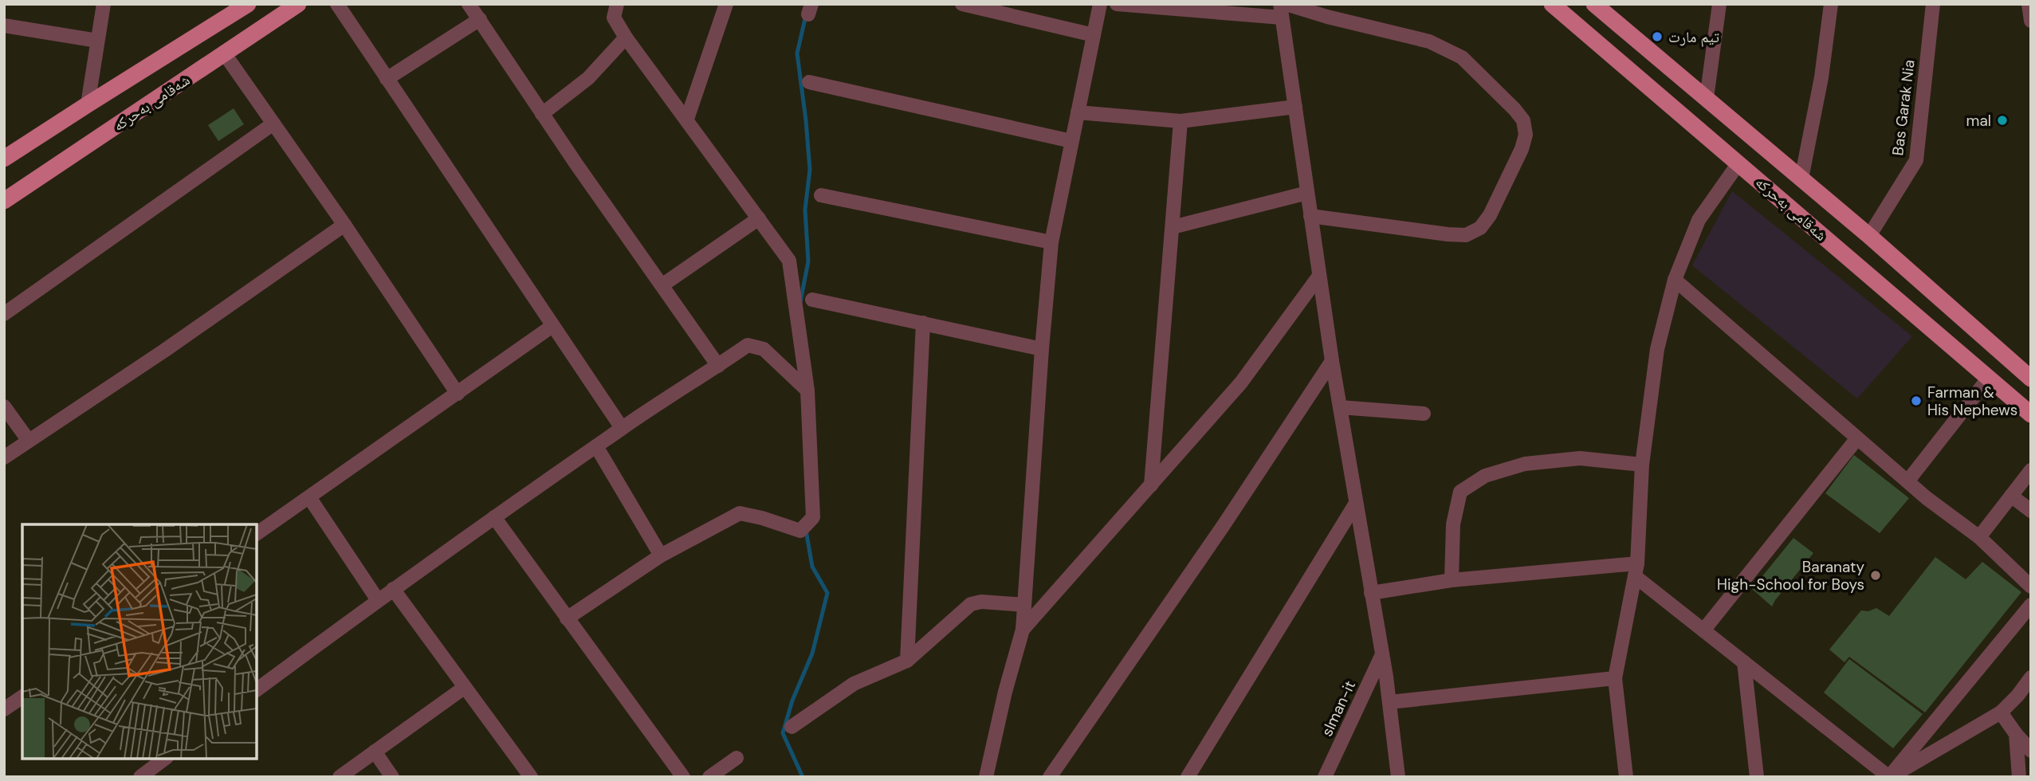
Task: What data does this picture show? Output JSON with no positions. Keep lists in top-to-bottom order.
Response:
{
  "streets": {
    "main road": ["شەقامی بەحرکە"],
    "street": ["Bas Garak Nia", "slman-it"]
  },
  "crossings": [
    ["شەقامی بەحرکە", "Bas Garak Nia"]
  ],
  "places": [
    "تيم مارت",
    "mal",
    "Farman & His Nephews",
    "Baranaty High-School for Boys"
  ]
}
